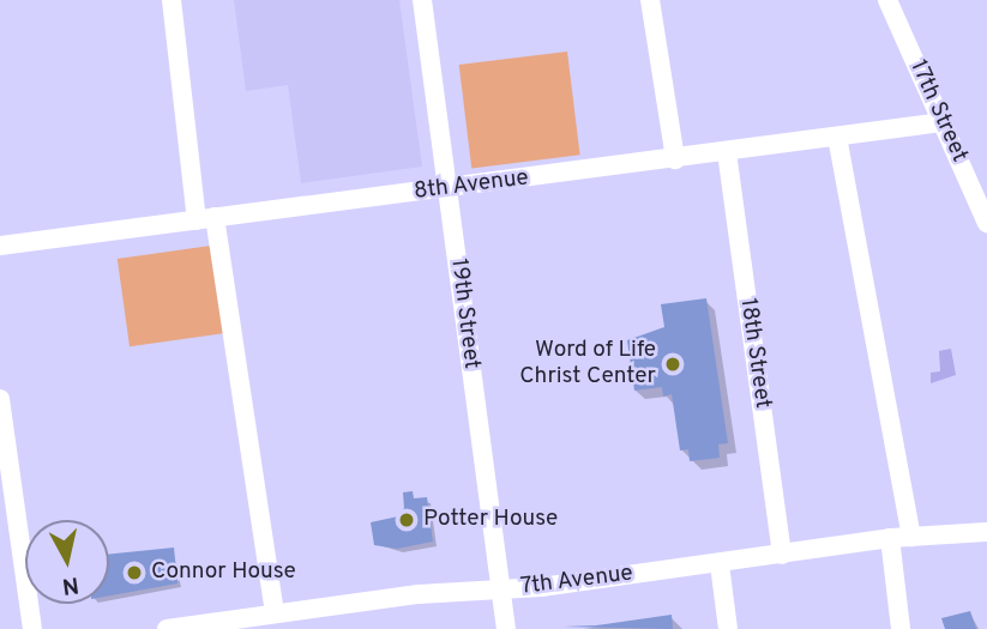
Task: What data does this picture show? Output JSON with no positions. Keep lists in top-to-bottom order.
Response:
{
  "streets": {
    "street": [
      "17th Street",
      "8th Avenue",
      "19th Street",
      "18th Street",
      "7th Avenue"
    ]
  },
  "crossings": [
    ["17th Street", "8th Avenue"],
    ["8th Avenue", "19th Street"],
    ["8th Avenue", "18th Street"],
    ["19th Street", "7th Avenue"],
    ["18th Street", "7th Avenue"]
  ],
  "places": ["Word of Life Christ Center", "Potter House", "Connor House"],
  "north": "bottom"
}
